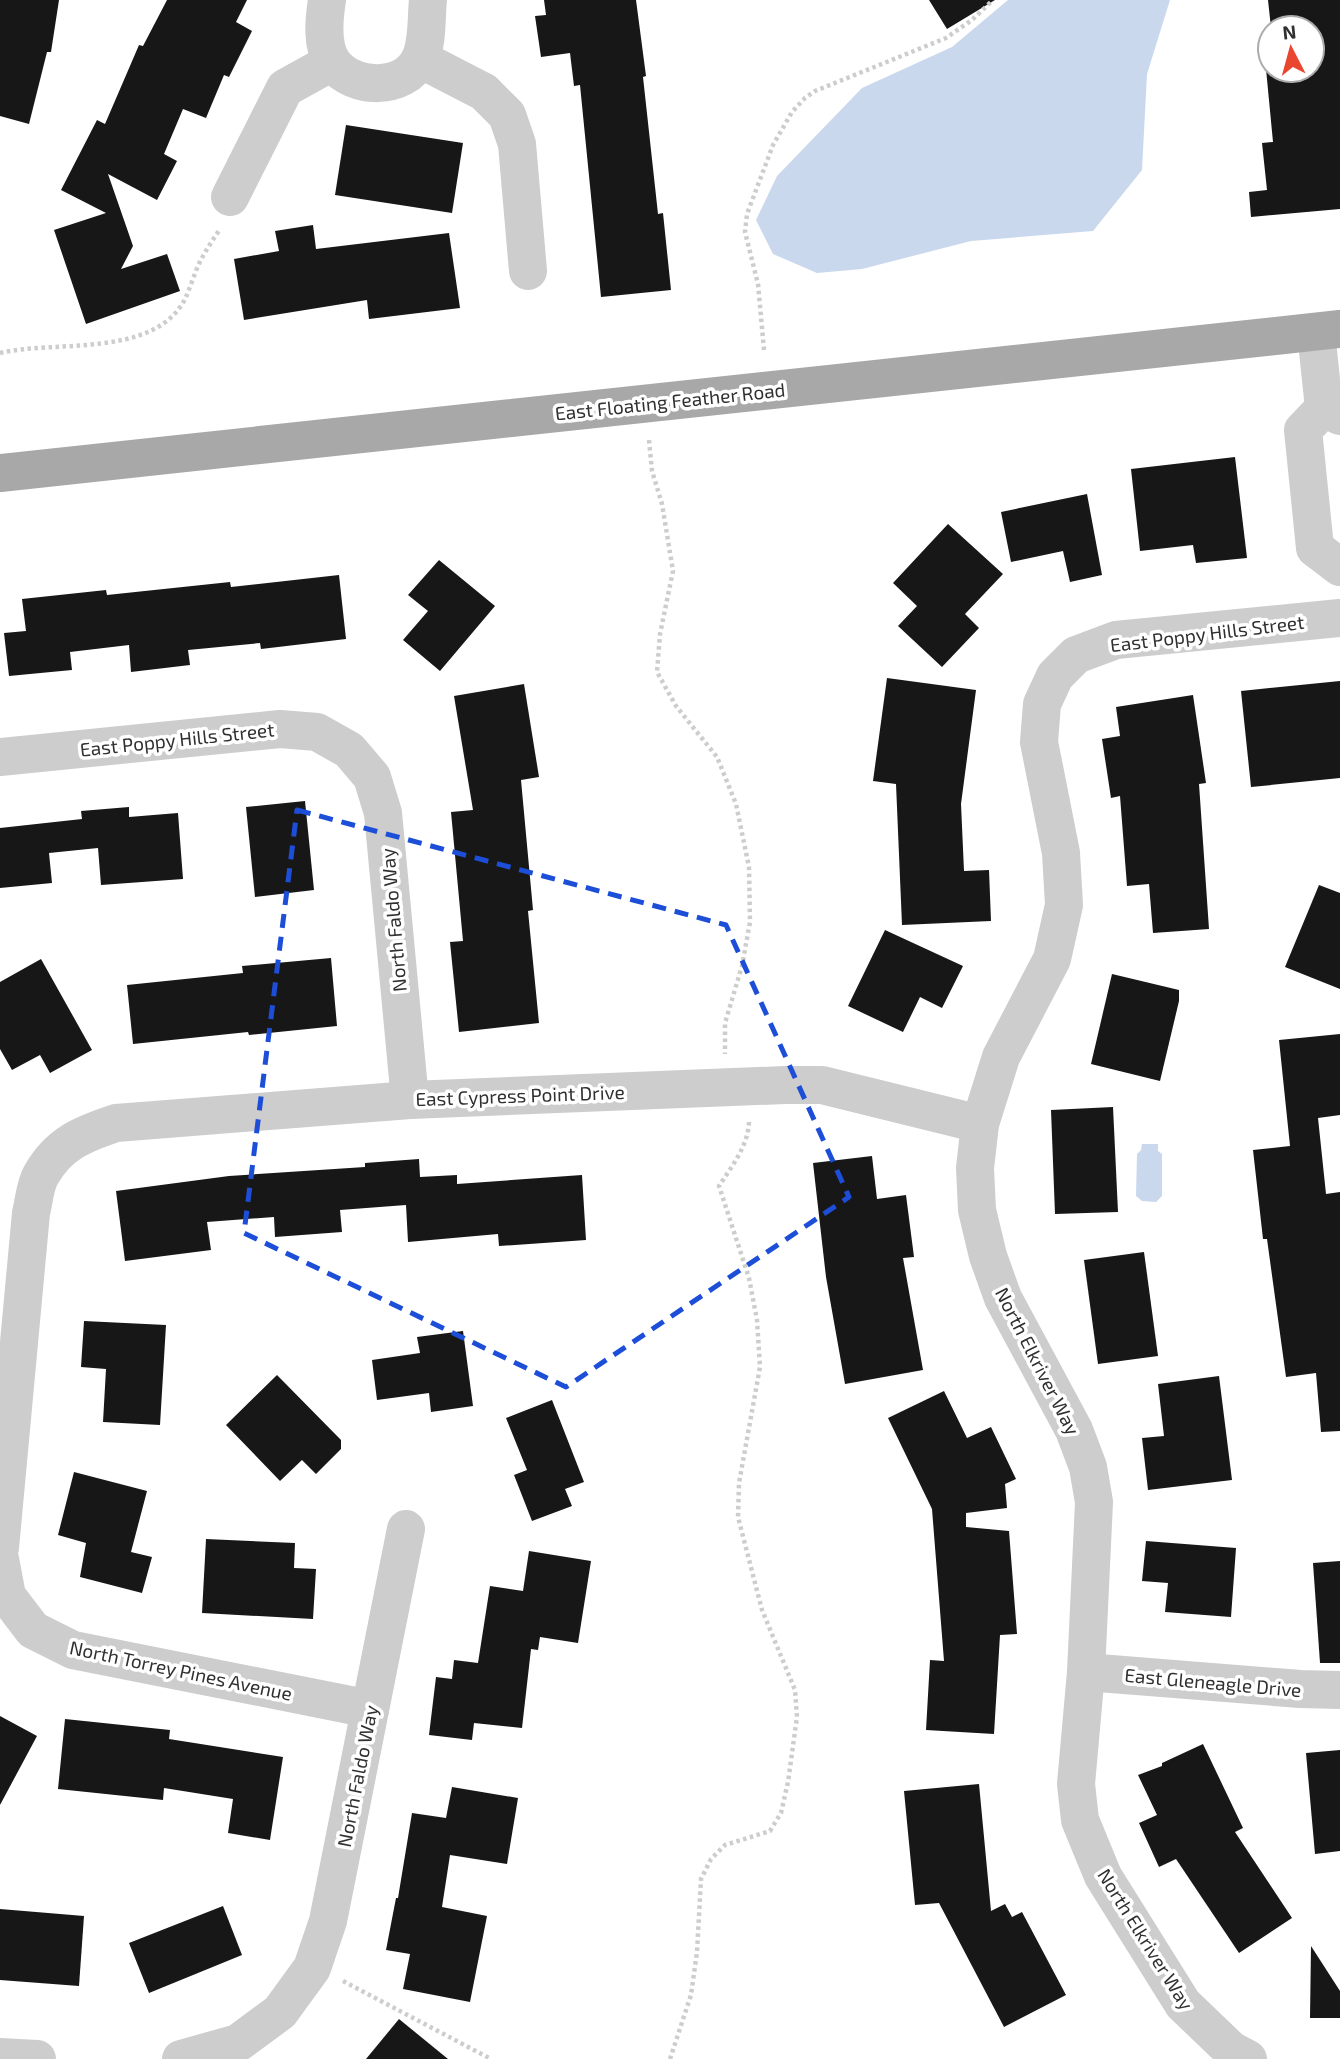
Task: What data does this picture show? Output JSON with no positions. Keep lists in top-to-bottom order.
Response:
{
  "streets": {
    "main road": ["East Floating Feather Road"],
    "street": [
      "East Poppy Hills Street",
      "North Faldo Way",
      "East Cypress Point Drive",
      "North Elkriver Way",
      "North Torrey Pines Avenue",
      "East Gleneagle Drive"
    ]
  },
  "crossings": [
    ["East Poppy Hills Street", "North Faldo Way"],
    ["East Poppy Hills Street", "North Elkriver Way"],
    ["North Faldo Way", "East Cypress Point Drive"],
    ["North Faldo Way", "North Torrey Pines Avenue"],
    ["East Cypress Point Drive", "North Elkriver Way"],
    ["North Elkriver Way", "East Gleneagle Drive"]
  ],
  "north": "top"
}
